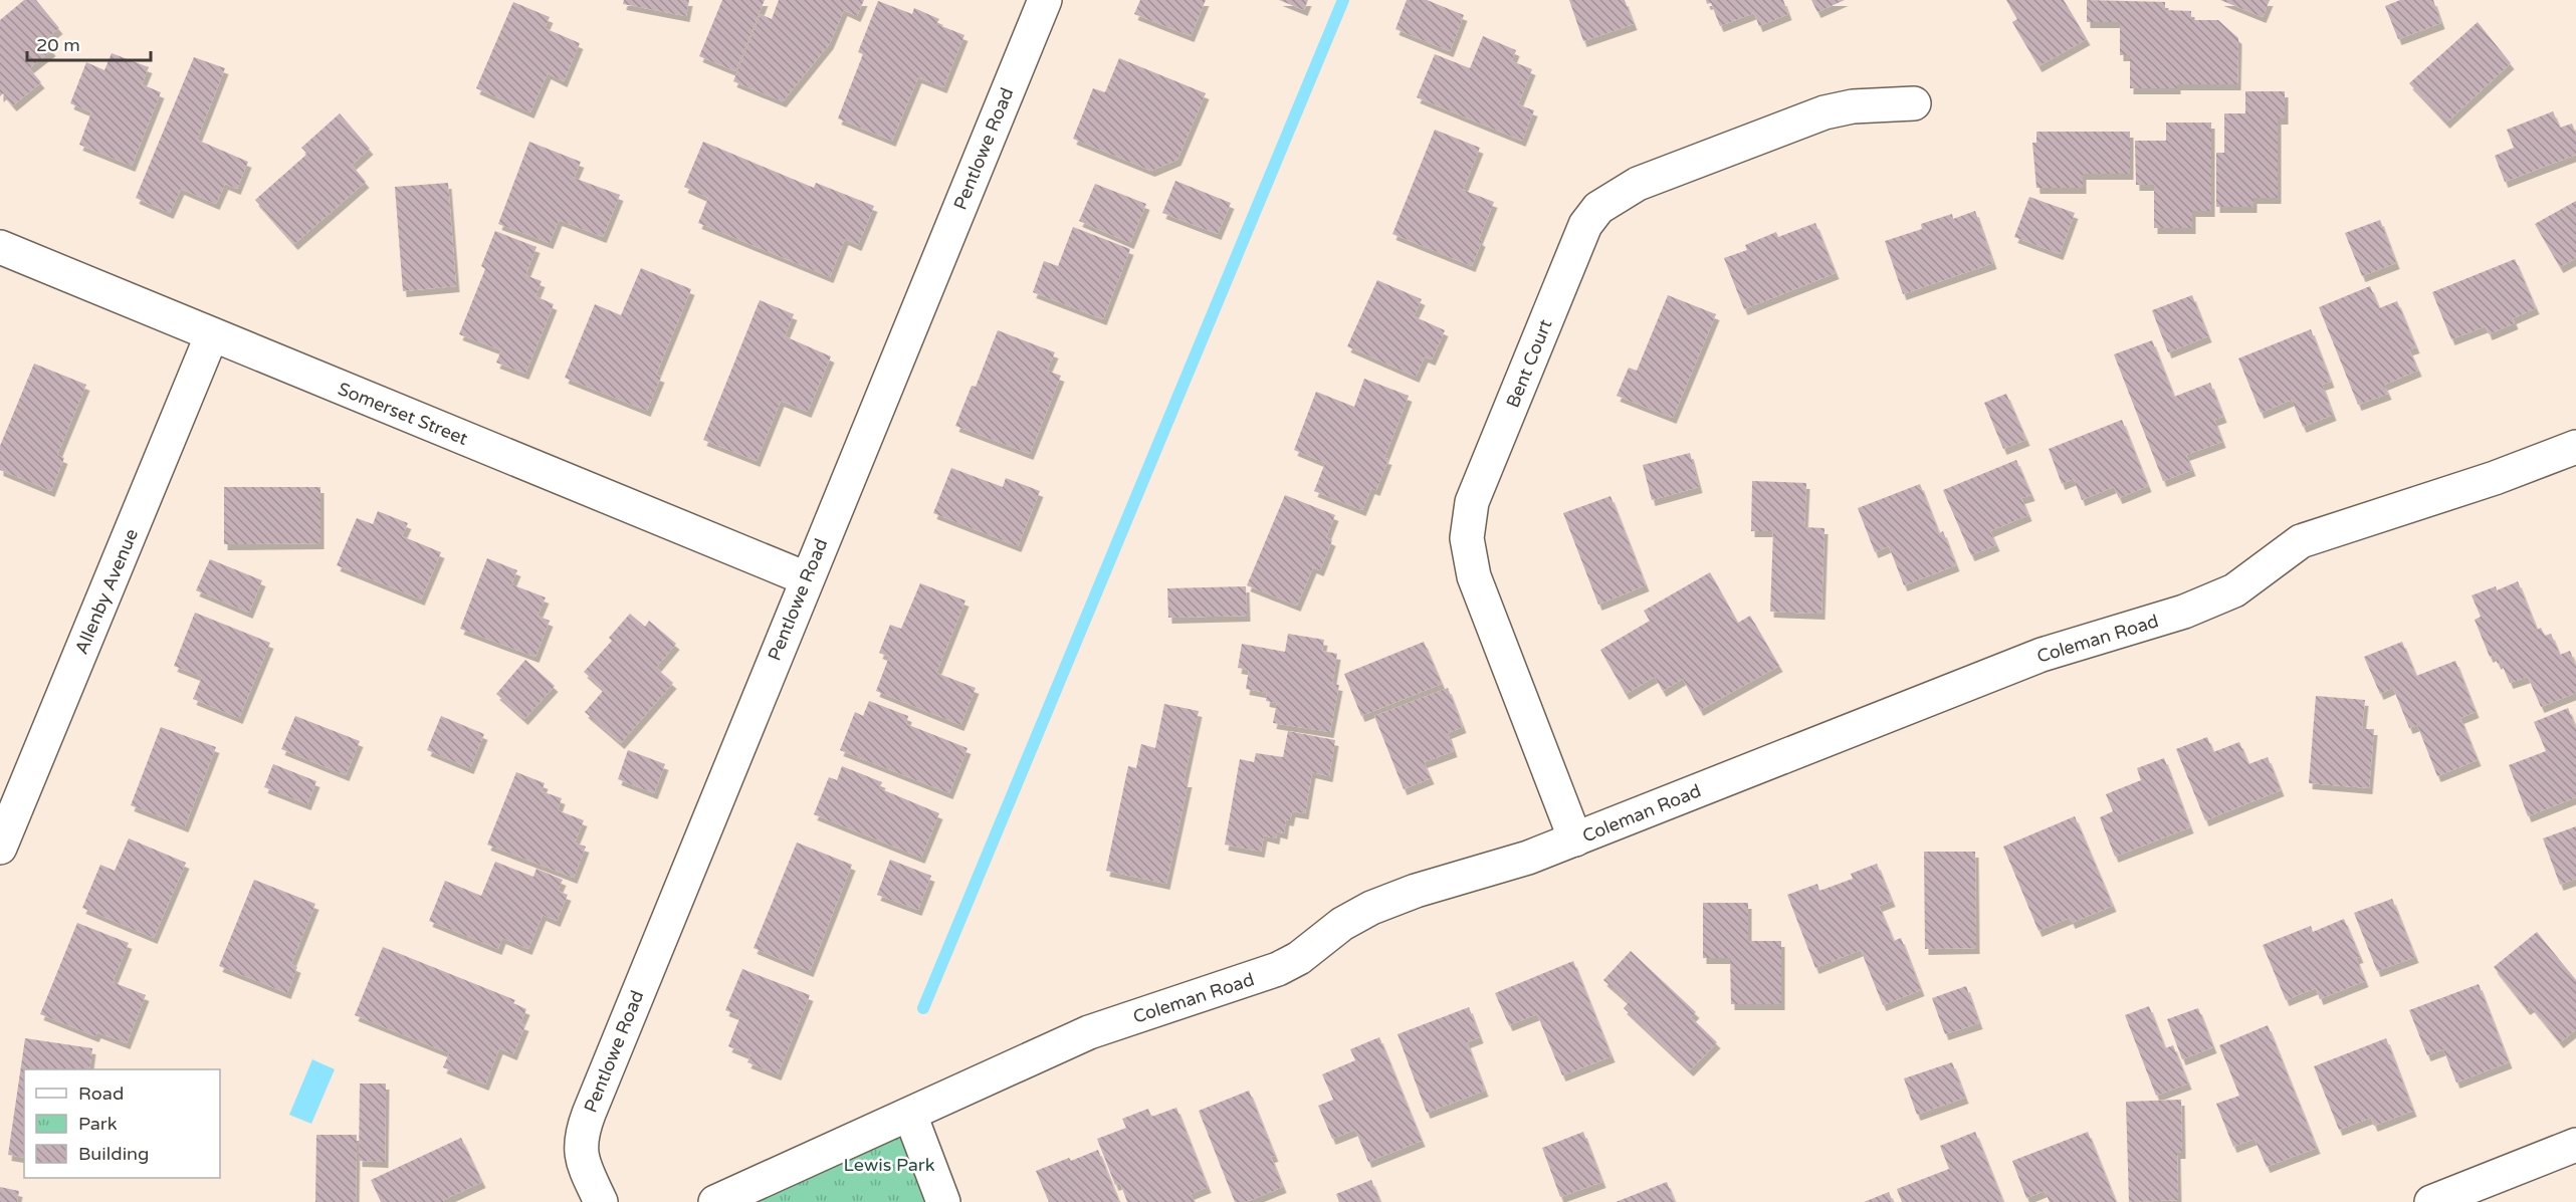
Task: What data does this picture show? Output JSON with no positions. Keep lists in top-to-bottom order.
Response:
{
  "streets": {
    "street": [
      "Pentlowe Road",
      "Bent Court",
      "Somerset Street",
      "Allenby Avenue",
      "Coleman Road"
    ]
  },
  "crossings": [
    ["Pentlowe Road", "Somerset Street"],
    ["Bent Court", "Coleman Road"],
    ["Somerset Street", "Allenby Avenue"]
  ],
  "parks": ["Lewis Park"],
  "legend": ["Road", "Park", "Building"],
  "scale_bar": "20 m"
}
